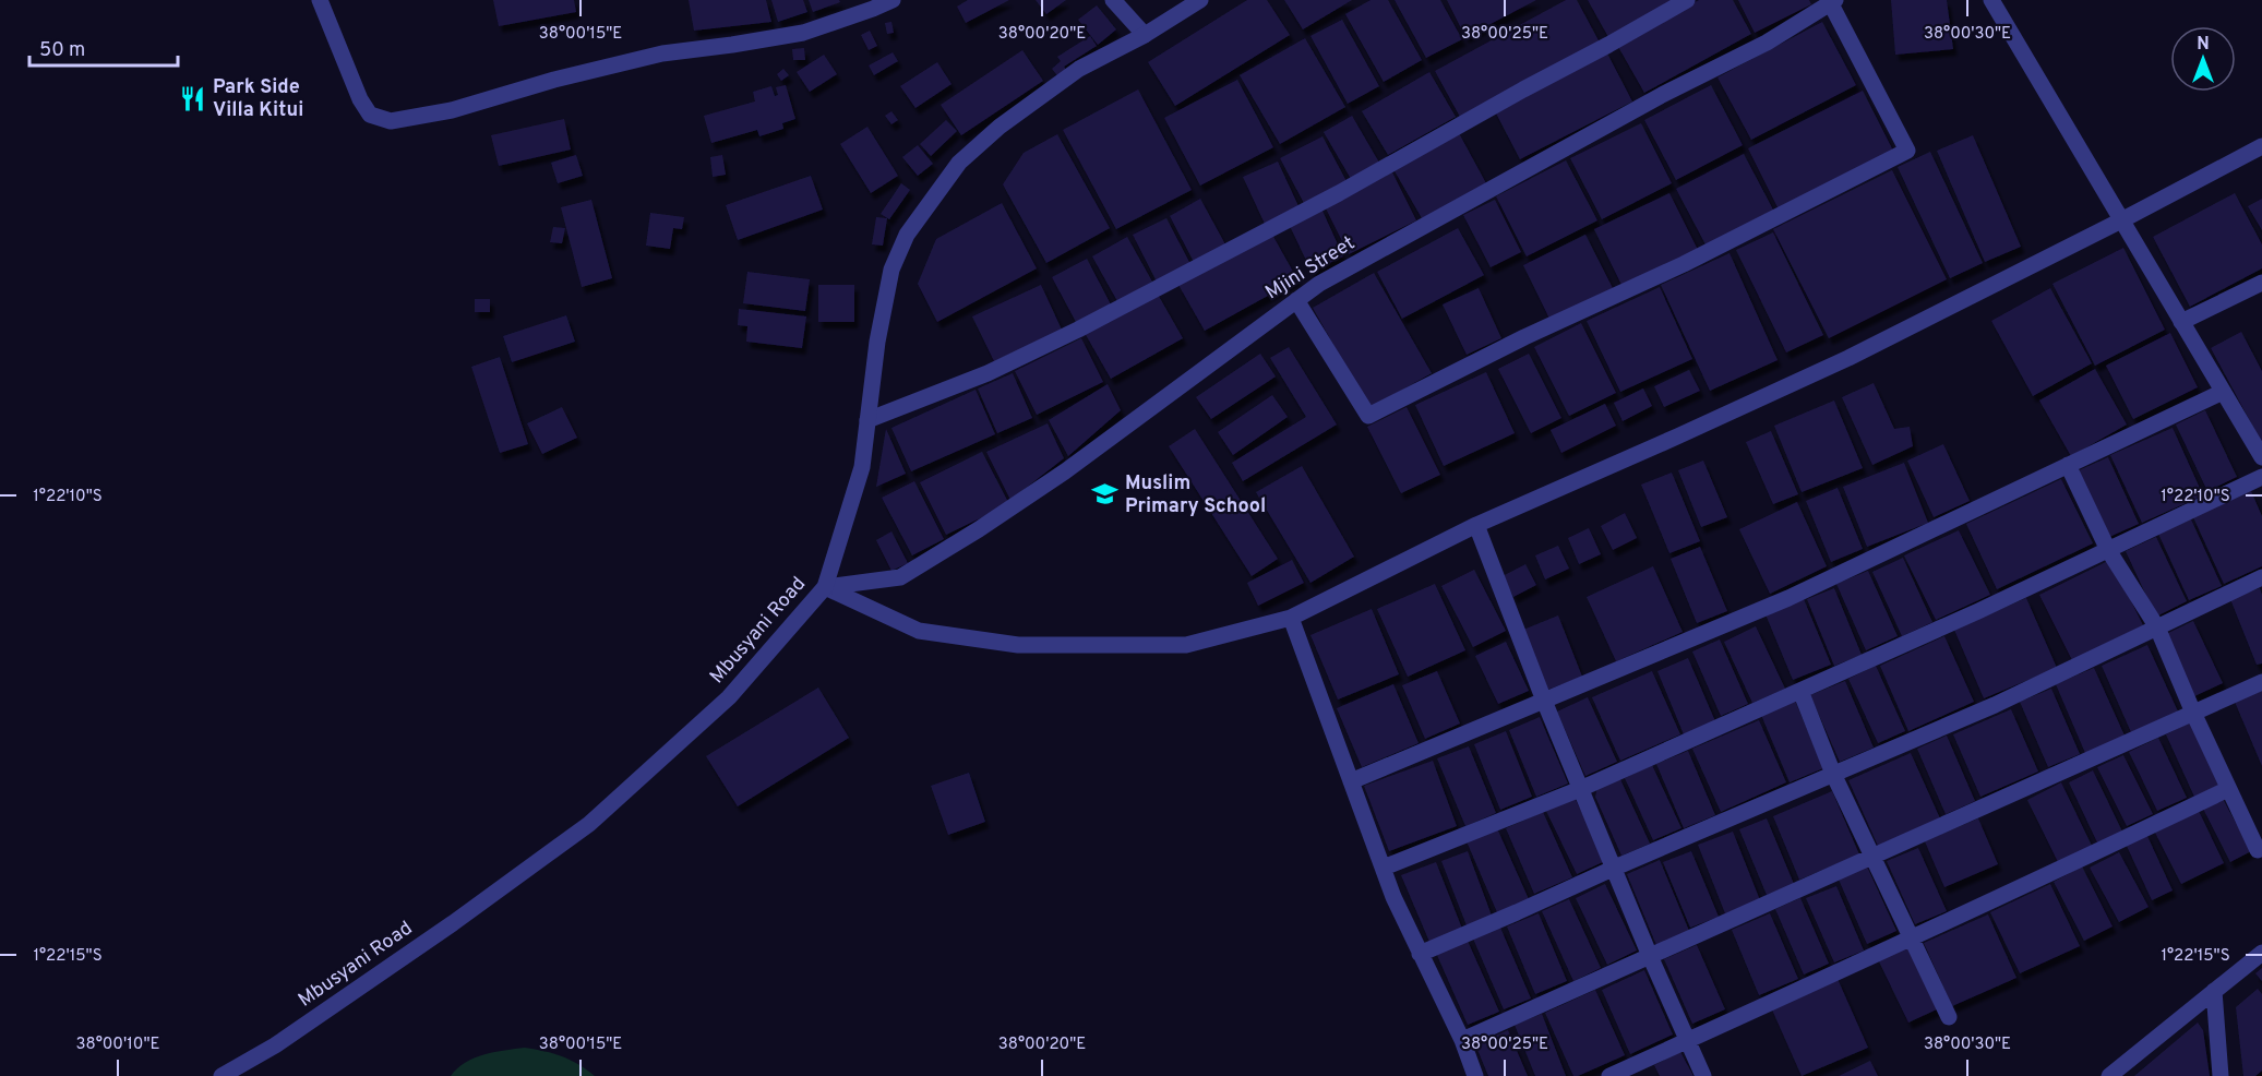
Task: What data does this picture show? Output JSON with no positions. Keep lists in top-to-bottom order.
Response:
{
  "streets": {
    "street": ["Mjini Street", "Mbusyani Road"]
  },
  "crossings": [
    ["Mjini Street", "Mbusyani Road"]
  ],
  "places": {
    "restaurant": ["Park Side Villa Kitui"],
    "school or university": ["Muslim Primary School"]
  },
  "scale_bar": "50 m",
  "north": "top",
  "coordinates": [
    "38°00'15\"E",
    "38°00'20\"E",
    "38°00'25\"E",
    "38°00'30\"E",
    "1°22'10\"S",
    "1°22'15\"S",
    "38°00'10\"E"
  ]
}
